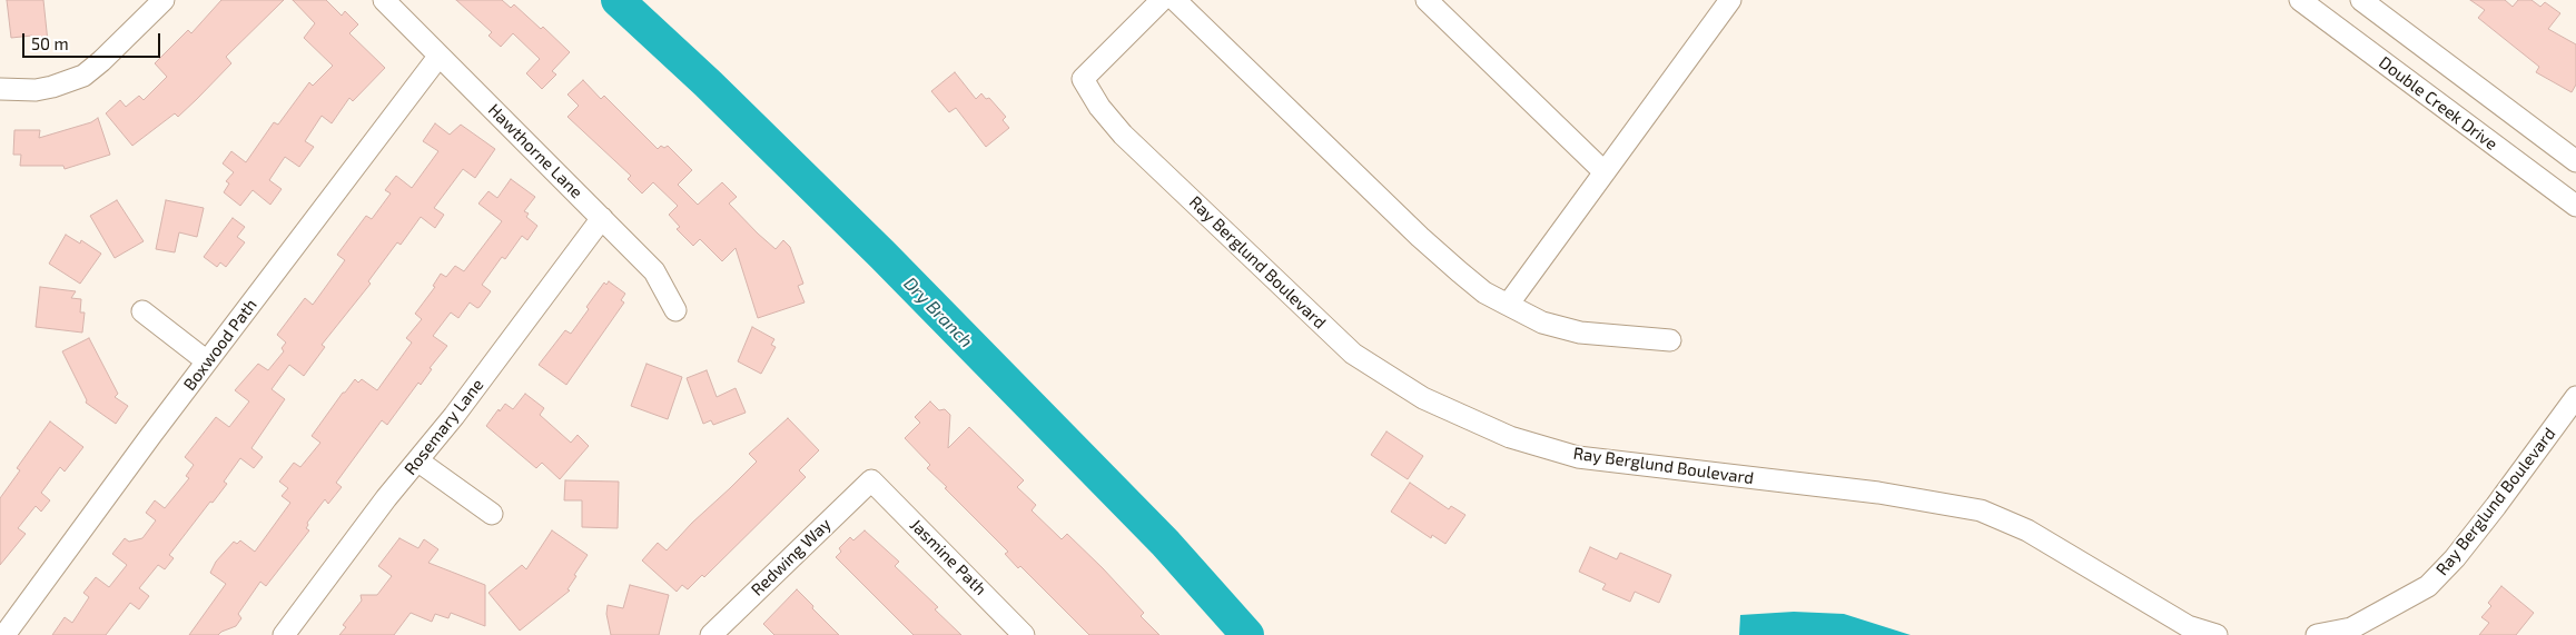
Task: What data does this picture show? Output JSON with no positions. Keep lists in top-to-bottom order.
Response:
{
  "streets": {
    "street": [
      "Double Creek Drive",
      "Hawthorne Lane",
      "Ray Berglund Boulevard",
      "Boxwood Path",
      "Rosemary Lane",
      "Redwing Way",
      "Jasmine Path"
    ]
  },
  "crossings": [
    ["Hawthorne Lane", "Boxwood Path"],
    ["Hawthorne Lane", "Rosemary Lane"],
    ["Redwing Way", "Jasmine Path"]
  ],
  "water": ["Dry Branch"],
  "scale_bar": "50 m"
}
